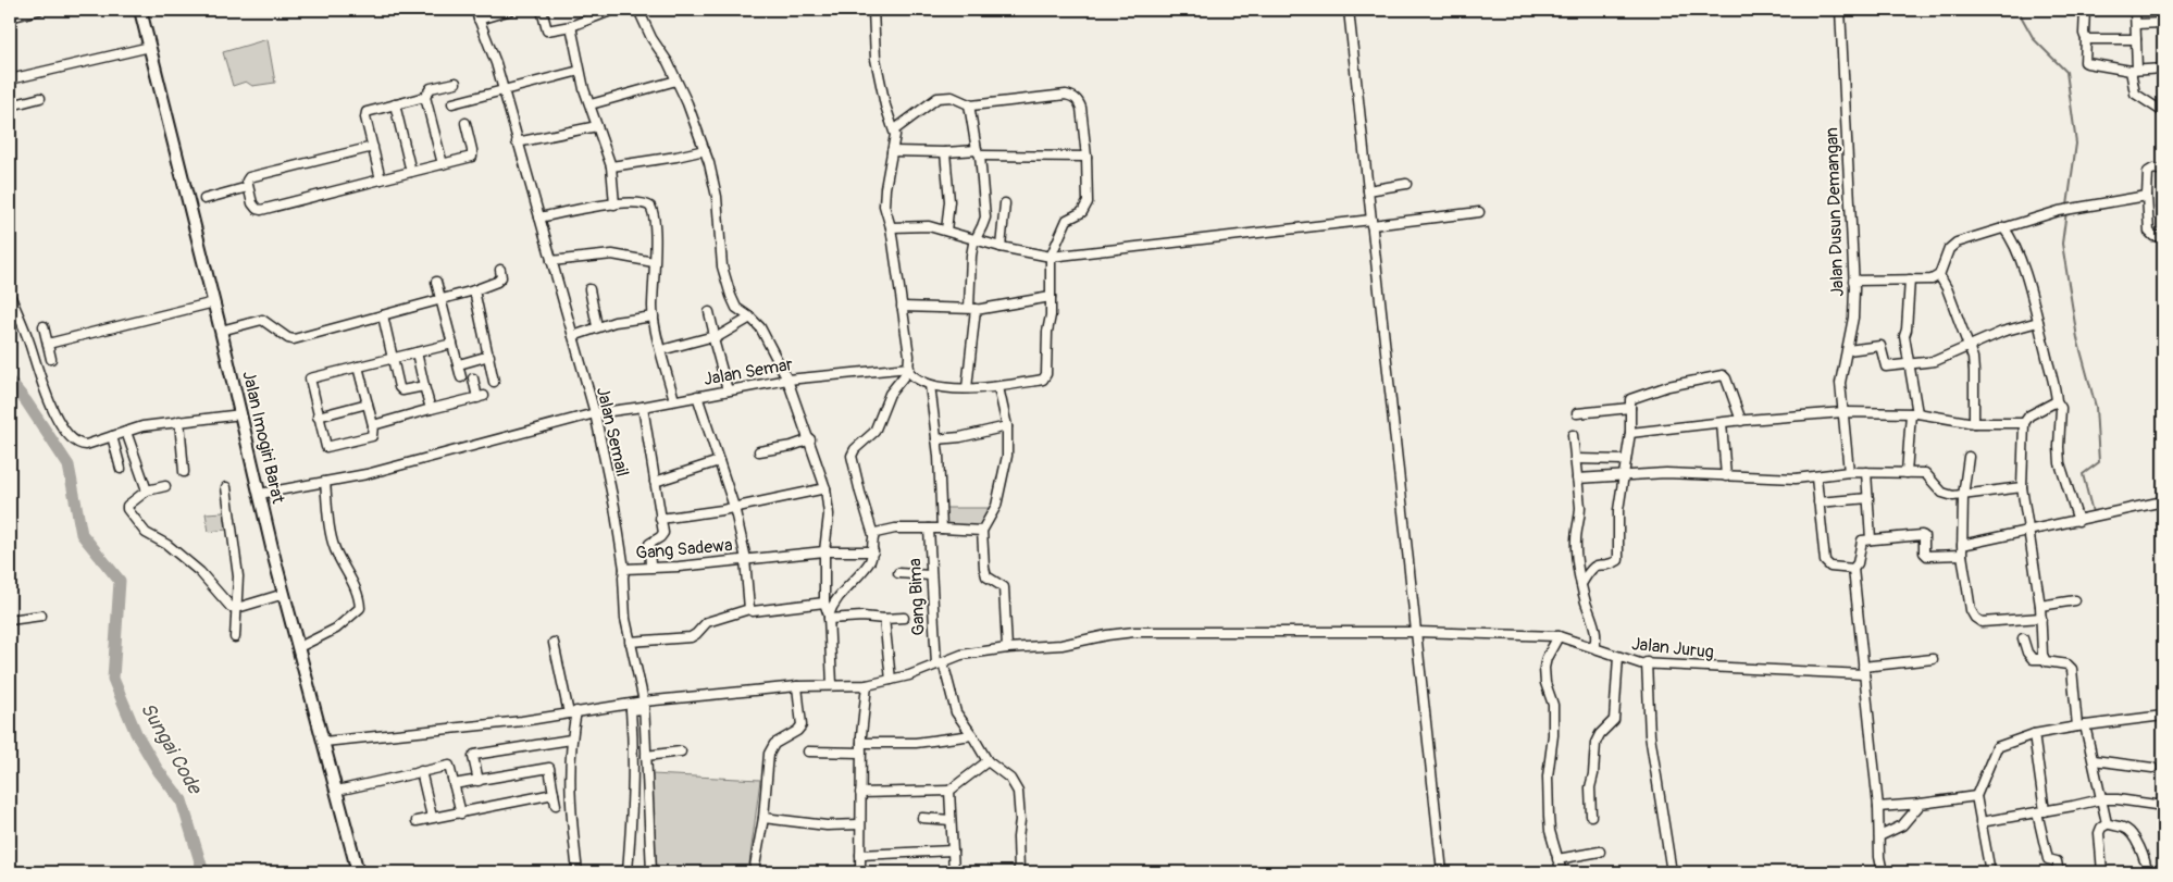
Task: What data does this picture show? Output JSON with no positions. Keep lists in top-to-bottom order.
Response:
{
  "streets": {
    "main road": ["Jalan Imogiri Barat"],
    "street": [
      "Jalan Dusun Demangan",
      "Jalan Semar",
      "Jalan Semail",
      "Gang Sadewa",
      "Gang Bima",
      "Jalan Jurug"
    ]
  },
  "crossings": [
    ["Jalan Semar", "Jalan Semail"],
    ["Jalan Semar", "Jalan Imogiri Barat"],
    ["Jalan Semail", "Gang Sadewa"],
    ["Jalan Semail", "Jalan Jurug"],
    ["Jalan Imogiri Barat", "Jalan Jurug"],
    ["Gang Bima", "Jalan Jurug"]
  ],
  "water": ["Sungai Code"]
}
